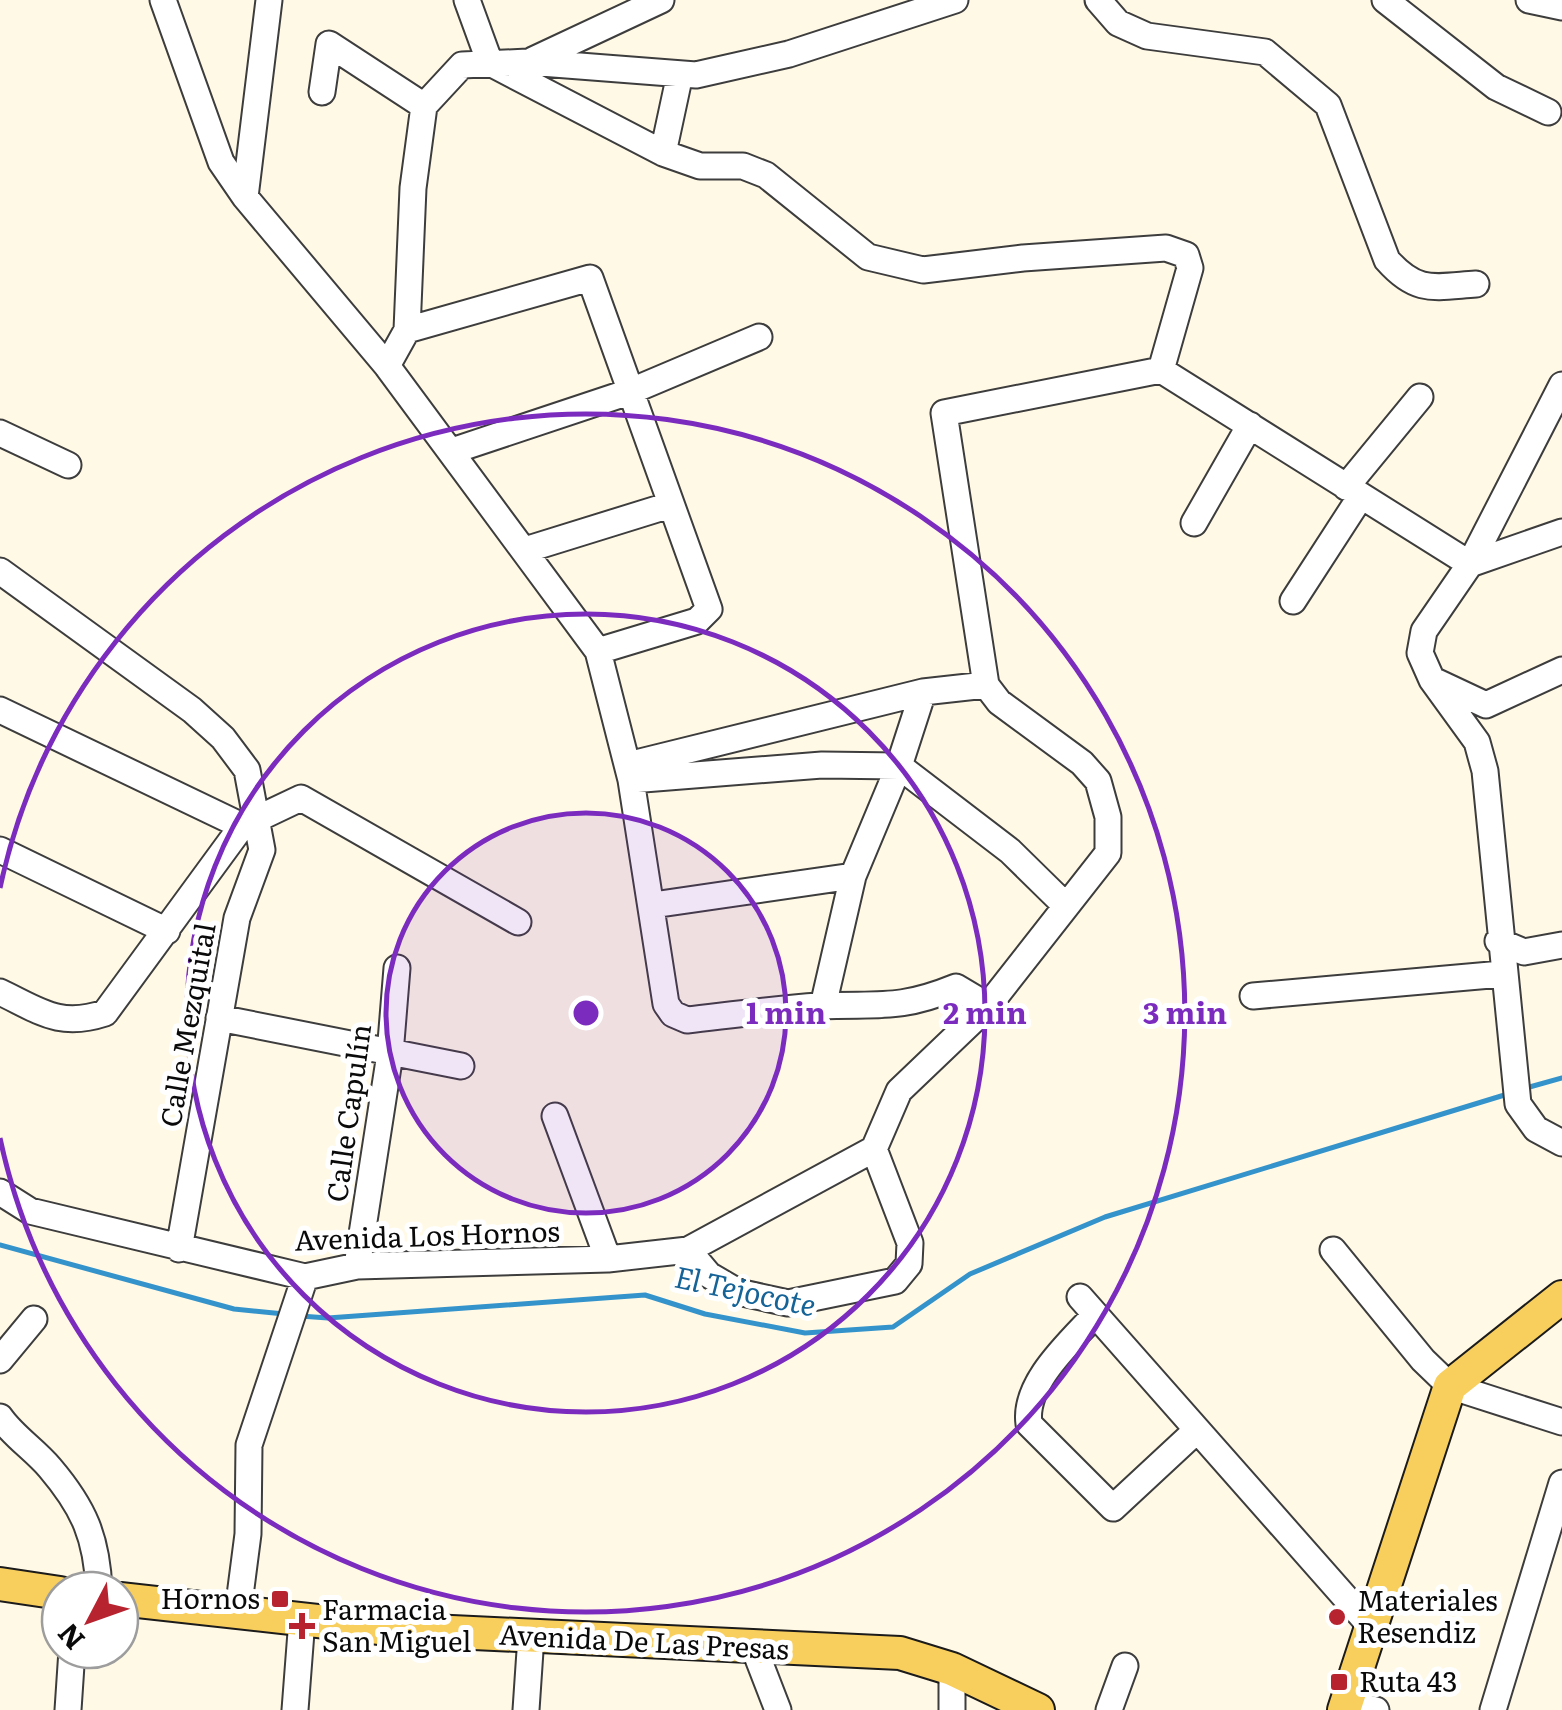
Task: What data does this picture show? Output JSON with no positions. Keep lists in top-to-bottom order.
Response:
{
  "streets": {
    "main road": ["Avenida De Las Presas"],
    "street": ["Calle Mezquital", "Calle Capulín", "Avenida Los Hornos"]
  },
  "crossings": [
    ["Calle Mezquital", "Avenida Los Hornos"],
    ["Calle Capulín", "Avenida Los Hornos"]
  ],
  "water": ["El Tejocote"],
  "places": {
    "transit": ["Hornos", "Ruta 43"],
    "other": ["Materiales Resendiz"],
    "health": ["Farmacia San Miguel"]
  },
  "north": "bottom left",
  "rings": ["1 min", "2 min", "3 min"]
}
